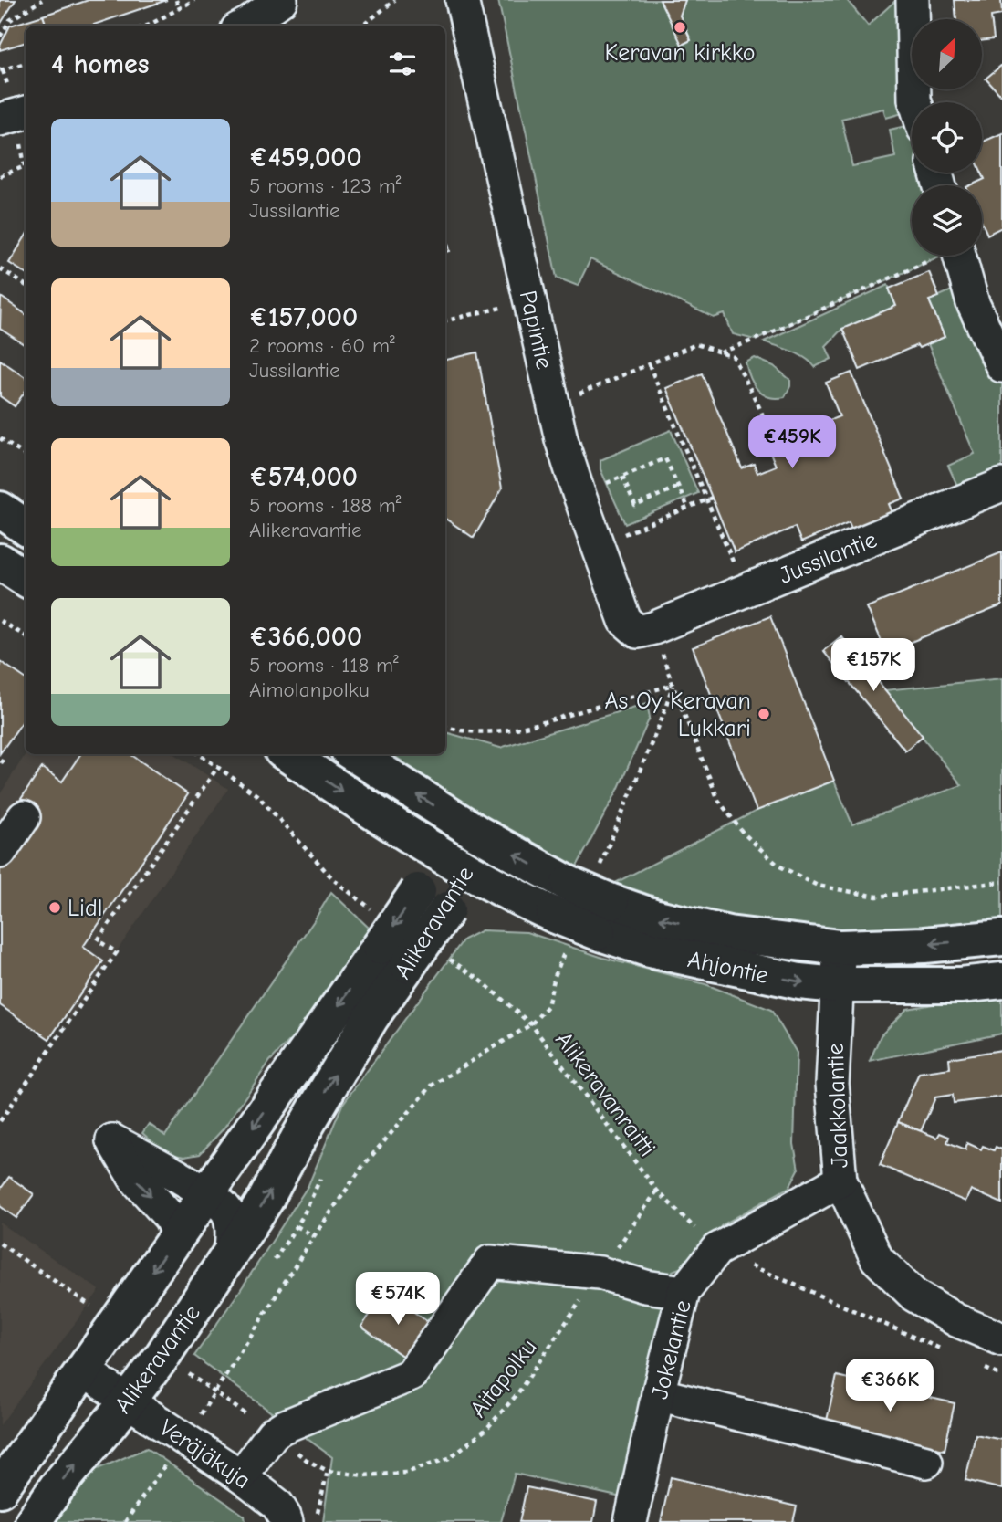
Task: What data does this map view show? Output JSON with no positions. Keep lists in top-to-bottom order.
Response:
{
  "streets": {
    "main road": ["Alikeravantie", "Ahjontie"],
    "street": [
      "Papintie",
      "Jussilantie",
      "Jaakkolantie",
      "Jokelantie",
      "Veräjäkuja"
    ],
    "path": ["Alikeravanraitti", "Aitapolku"]
  },
  "crossings": [
    ["Papintie", "Jussilantie"],
    ["Alikeravantie", "Ahjontie"],
    ["Alikeravantie", "Veräjäkuja"],
    ["Ahjontie", "Alikeravanraitti"],
    ["Ahjontie", "Jaakkolantie"],
    ["Alikeravanraitti", "Jokelantie"],
    ["Alikeravanraitti", "Aitapolku"],
    ["Jaakkolantie", "Jokelantie"]
  ],
  "places": ["Keravan kirkko", "As Oy Keravan Lukkari", "Lidl"],
  "north": "top right",
  "page": {
    "heading": "4 homes",
    "list": [
      {
        "name": "€459,000",
        "note": "5 rooms · 123 m² · Jussilantie"
      },
      {
        "name": "€157,000",
        "note": "2 rooms · 60 m² · Jussilantie"
      },
      {
        "name": "€574,000",
        "note": "5 rooms · 188 m² · Alikeravantie"
      },
      {
        "name": "€366,000",
        "note": "5 rooms · 118 m² · Aimolanpolku"
      }
    ],
    "price": [
      "€459K",
      "€157K",
      "€574K",
      "€366K"
    ]
  }
}
